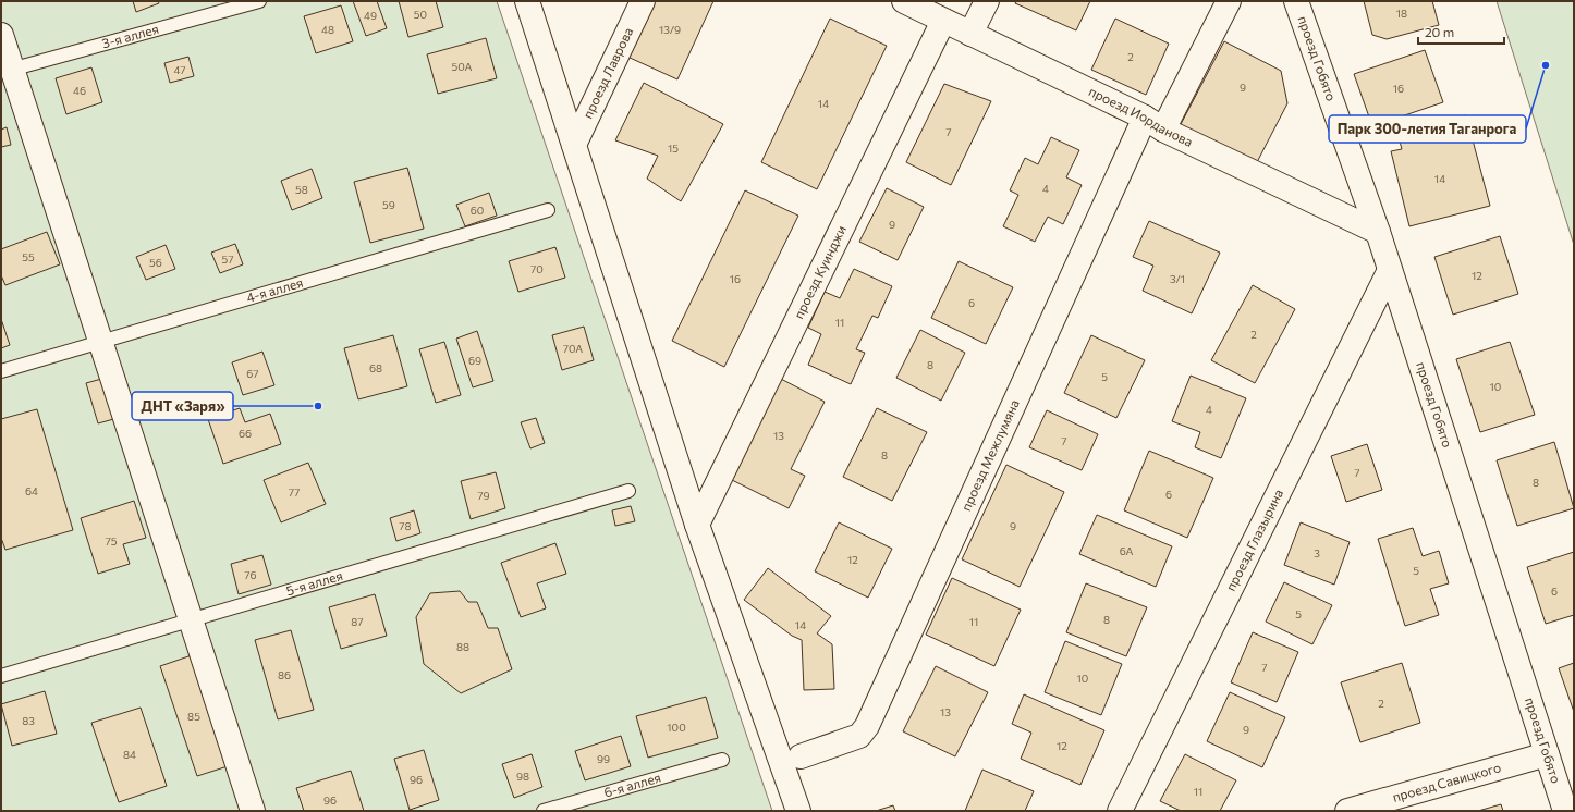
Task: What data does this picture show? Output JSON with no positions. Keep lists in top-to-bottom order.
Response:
{
  "streets": {
    "street": [
      "проезд Гобято",
      "проезд Лаврова",
      "проезд Иорданова",
      "проезд Куинджи",
      "проезд Межлумяна",
      "проезд Глазырина",
      "проезд Савицкого"
    ],
    "lane": [
      "3-я аллея",
      "4-я аллея",
      "5-я аллея",
      "6-я аллея"
    ]
  },
  "crossings": [
    ["проезд Гобято", "проезд Иорданова"],
    ["проезд Гобято", "проезд Глазырина"],
    ["проезд Гобято", "проезд Савицкого"],
    ["проезд Иорданова", "проезд Куинджи"],
    ["проезд Иорданова", "проезд Межлумяна"]
  ],
  "places": ["Парк 300-летия Таганрога", "ДНТ «Заря»"],
  "house_numbers": [
    "18",
    "50",
    "49",
    "48",
    "13/9",
    "2",
    "50А",
    "47",
    "9",
    "16",
    "46",
    "14",
    "7",
    "15",
    "14",
    "4",
    "58",
    "59",
    "60",
    "9",
    "55",
    "57",
    "56",
    "70",
    "12",
    "16",
    "3/1",
    "6",
    "11",
    "2",
    "70А",
    "69",
    "8",
    "68",
    "67",
    "5",
    "10",
    "4",
    "66",
    "13",
    "7",
    "8",
    "7",
    "8",
    "64",
    "77",
    "6",
    "79",
    "78",
    "9",
    "75",
    "6А",
    "3",
    "12",
    "5",
    "76",
    "6",
    "5",
    "8",
    "87",
    "11",
    "14",
    "88",
    "7",
    "86",
    "10",
    "2",
    "13",
    "85",
    "83",
    "100",
    "9",
    "12",
    "84",
    "99",
    "98",
    "96",
    "11",
    "96"
  ],
  "scale_bar": "20 m"
}
